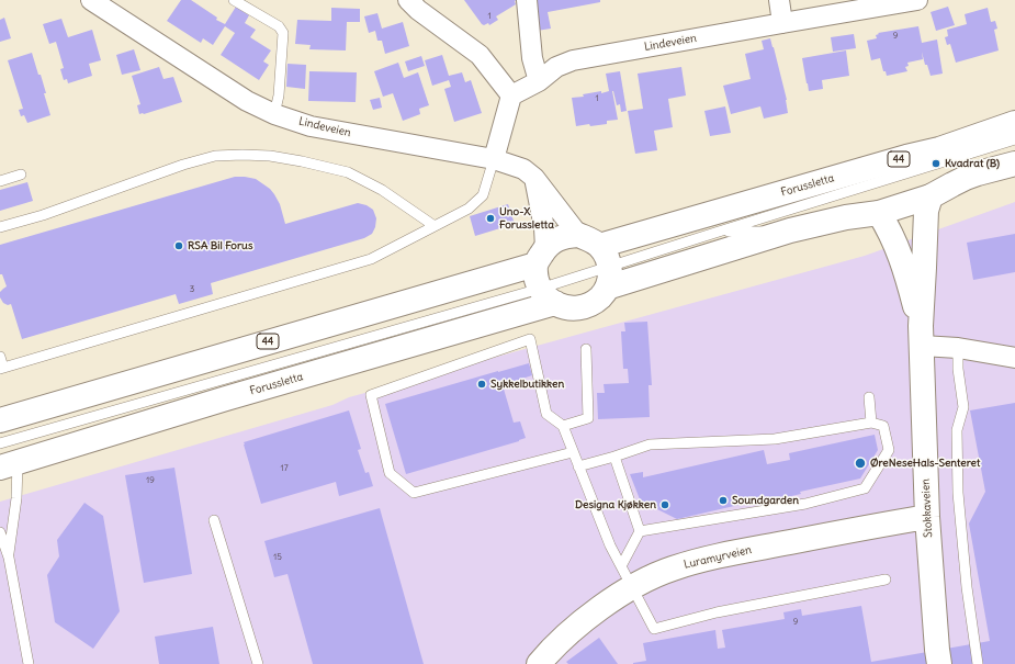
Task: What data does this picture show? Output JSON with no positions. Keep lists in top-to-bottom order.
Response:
{
  "streets": {
    "main road": [
      "44",
      "Forussletta",
      "Stokkaveien",
      "Luramyrveien"
    ],
    "street": ["Lindeveien"]
  },
  "crossings": [
    ["44", "Forussletta"],
    ["Forussletta", "Stokkaveien"],
    ["Stokkaveien", "Luramyrveien"]
  ],
  "places": [
    "Kvadrat (B)",
    "Uno-X Forussletta",
    "RSA Bil Forus",
    "Sykkelbutikken",
    "ØreNeseHals-Senteret",
    "Soundgarden",
    "Designa Kjøkken"
  ],
  "house_numbers": [
    "1",
    "9",
    "1",
    "3",
    "17",
    "19",
    "15",
    "9"
  ]
}
